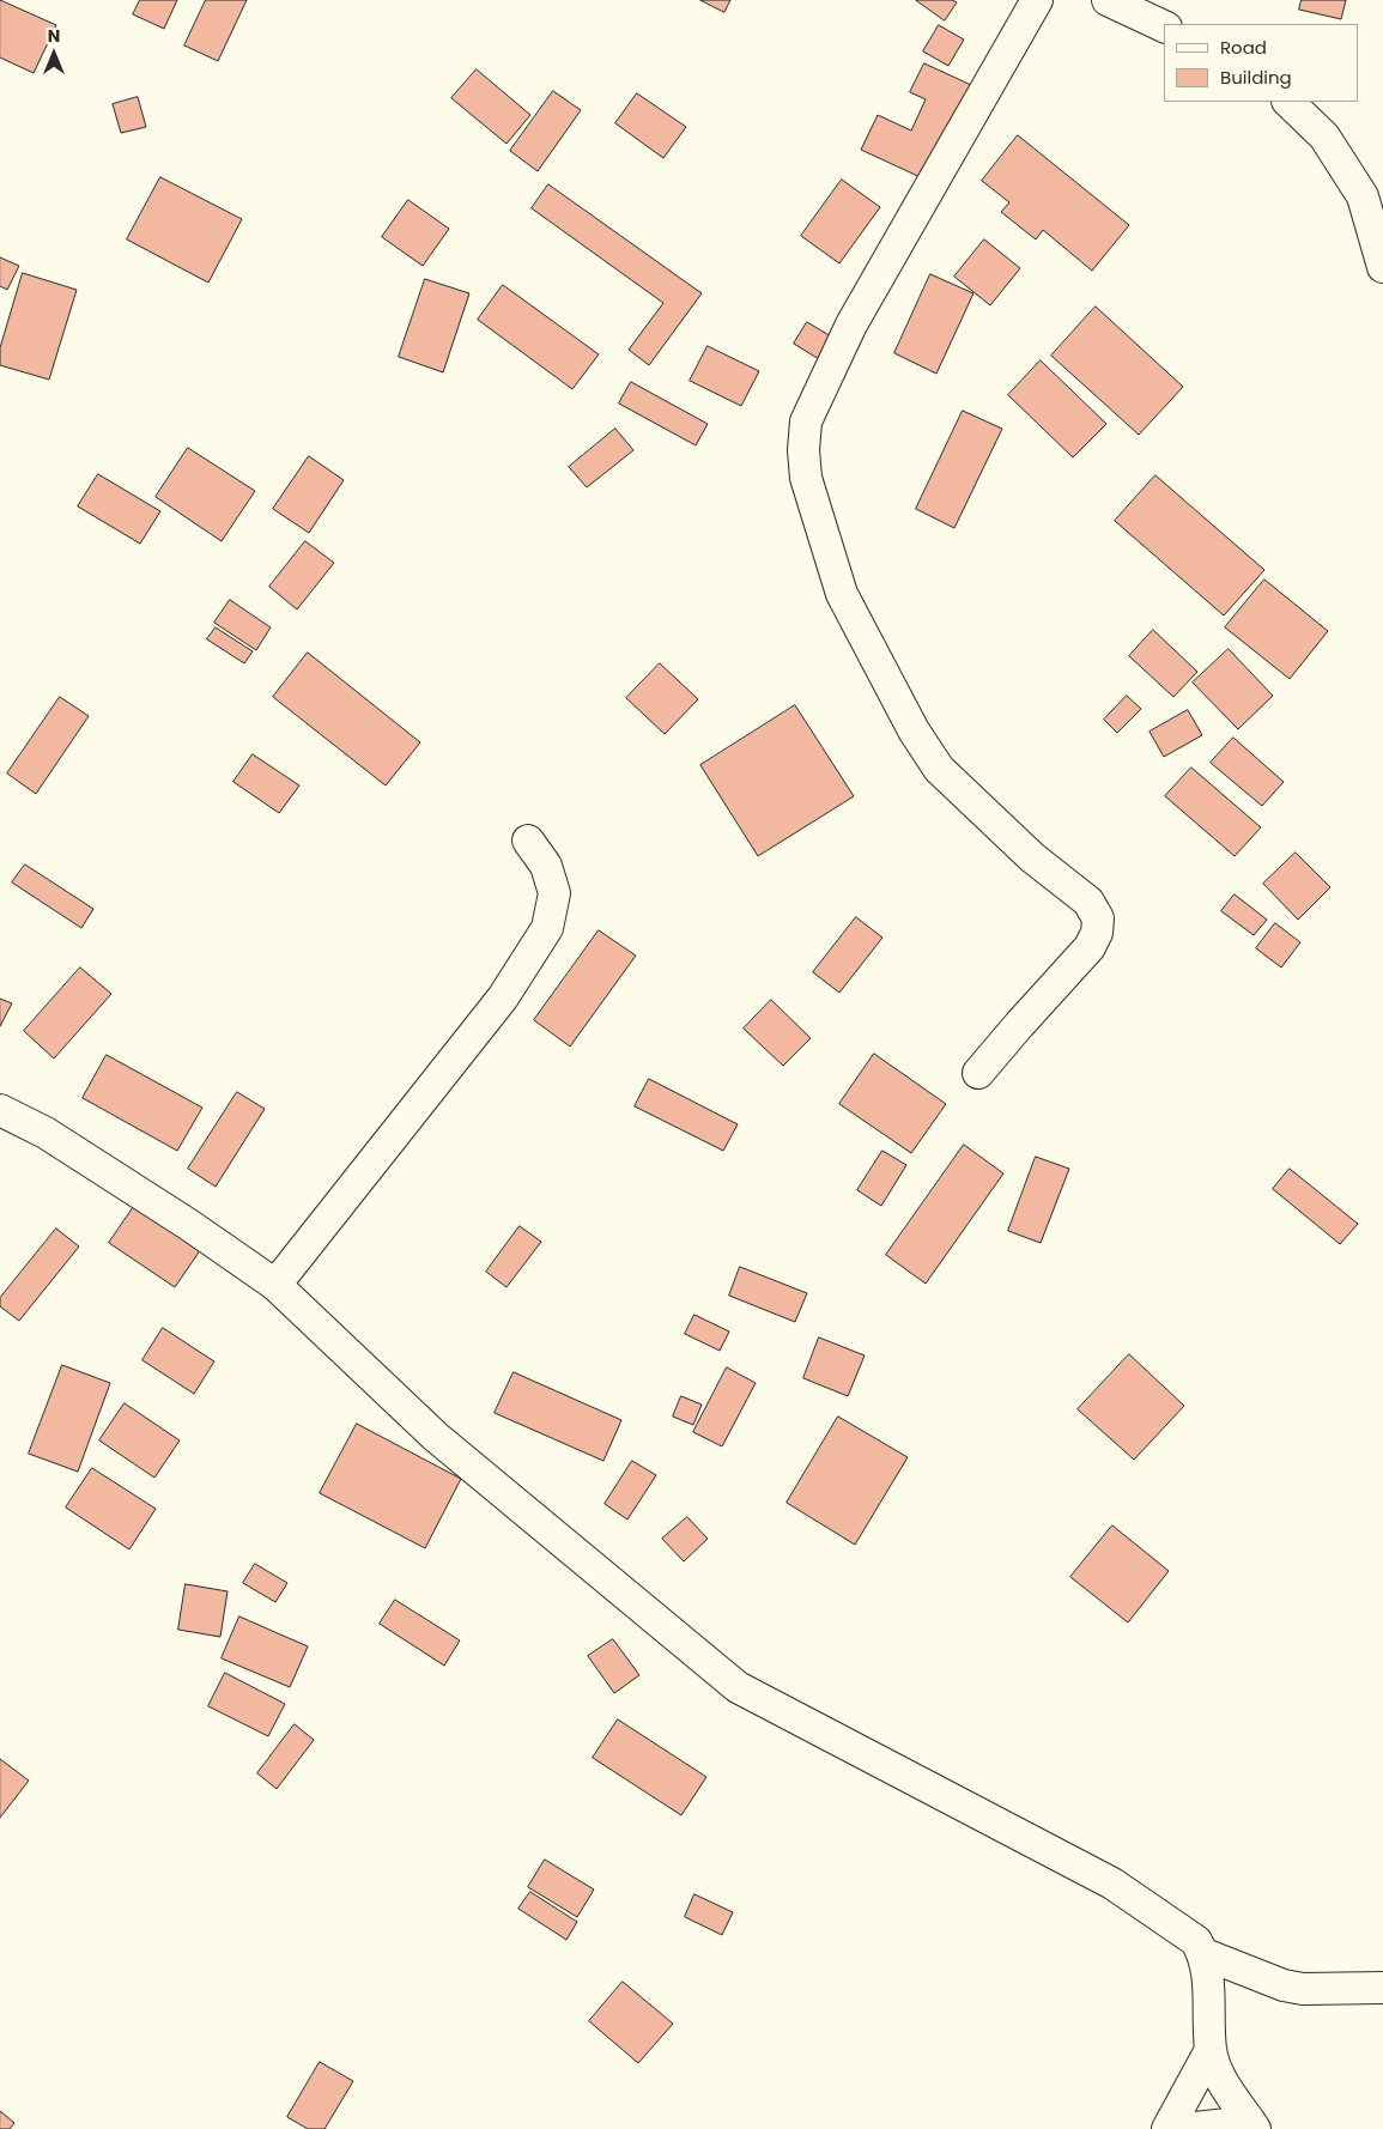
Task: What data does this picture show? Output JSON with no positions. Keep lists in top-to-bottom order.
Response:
{
  "legend": ["Road", "Building"],
  "north": "top"
}
